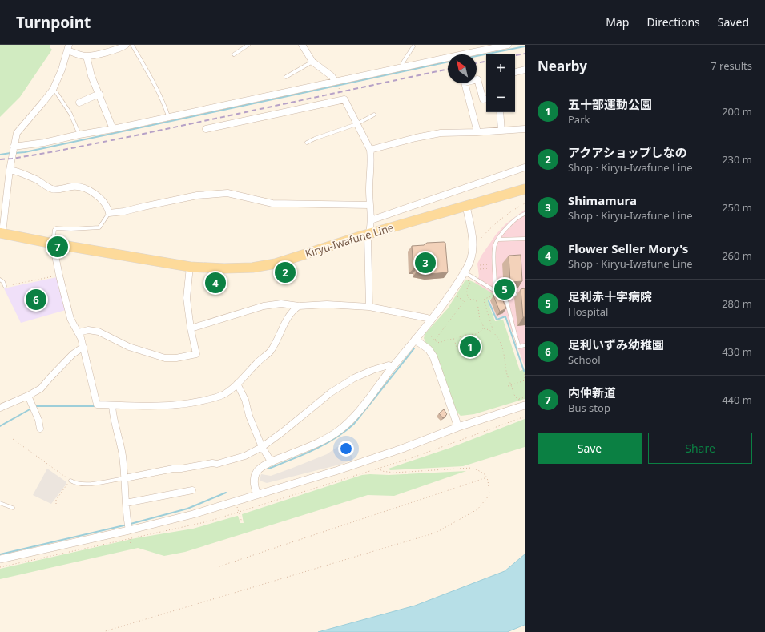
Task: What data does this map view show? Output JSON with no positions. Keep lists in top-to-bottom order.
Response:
{
  "streets": {
    "main road": ["Kiryu-Iwafune Line"]
  },
  "north": "top left",
  "page": {
    "header": "Turnpoint",
    "nav": ["Map", "Directions", "Saved"],
    "heading": ["Nearby", "7 results"],
    "map_buttons": ["+", "−"],
    "list": [
      {
        "mark": "1",
        "name": "五十部運動公園",
        "note": "Park",
        "value": "200 m"
      },
      {
        "mark": "2",
        "name": "アクアショップしなの",
        "note": "Shop · Kiryu-Iwafune Line",
        "value": "230 m"
      },
      {
        "mark": "3",
        "name": "Shimamura",
        "note": "Shop · Kiryu-Iwafune Line",
        "value": "250 m"
      },
      {
        "mark": "4",
        "name": "Flower Seller Mory's",
        "note": "Shop · Kiryu-Iwafune Line",
        "value": "260 m"
      },
      {
        "mark": "5",
        "name": "足利赤十字病院",
        "note": "Hospital",
        "value": "280 m"
      },
      {
        "mark": "6",
        "name": "足利いずみ幼稚園",
        "note": "School",
        "value": "430 m"
      },
      {
        "mark": "7",
        "name": "内仲新道",
        "note": "Bus stop",
        "value": "440 m"
      }
    ],
    "pins": [
      "7",
      "3",
      "2",
      "4",
      "5",
      "6",
      "1"
    ],
    "buttons": ["Save", "Share"]
  }
}
